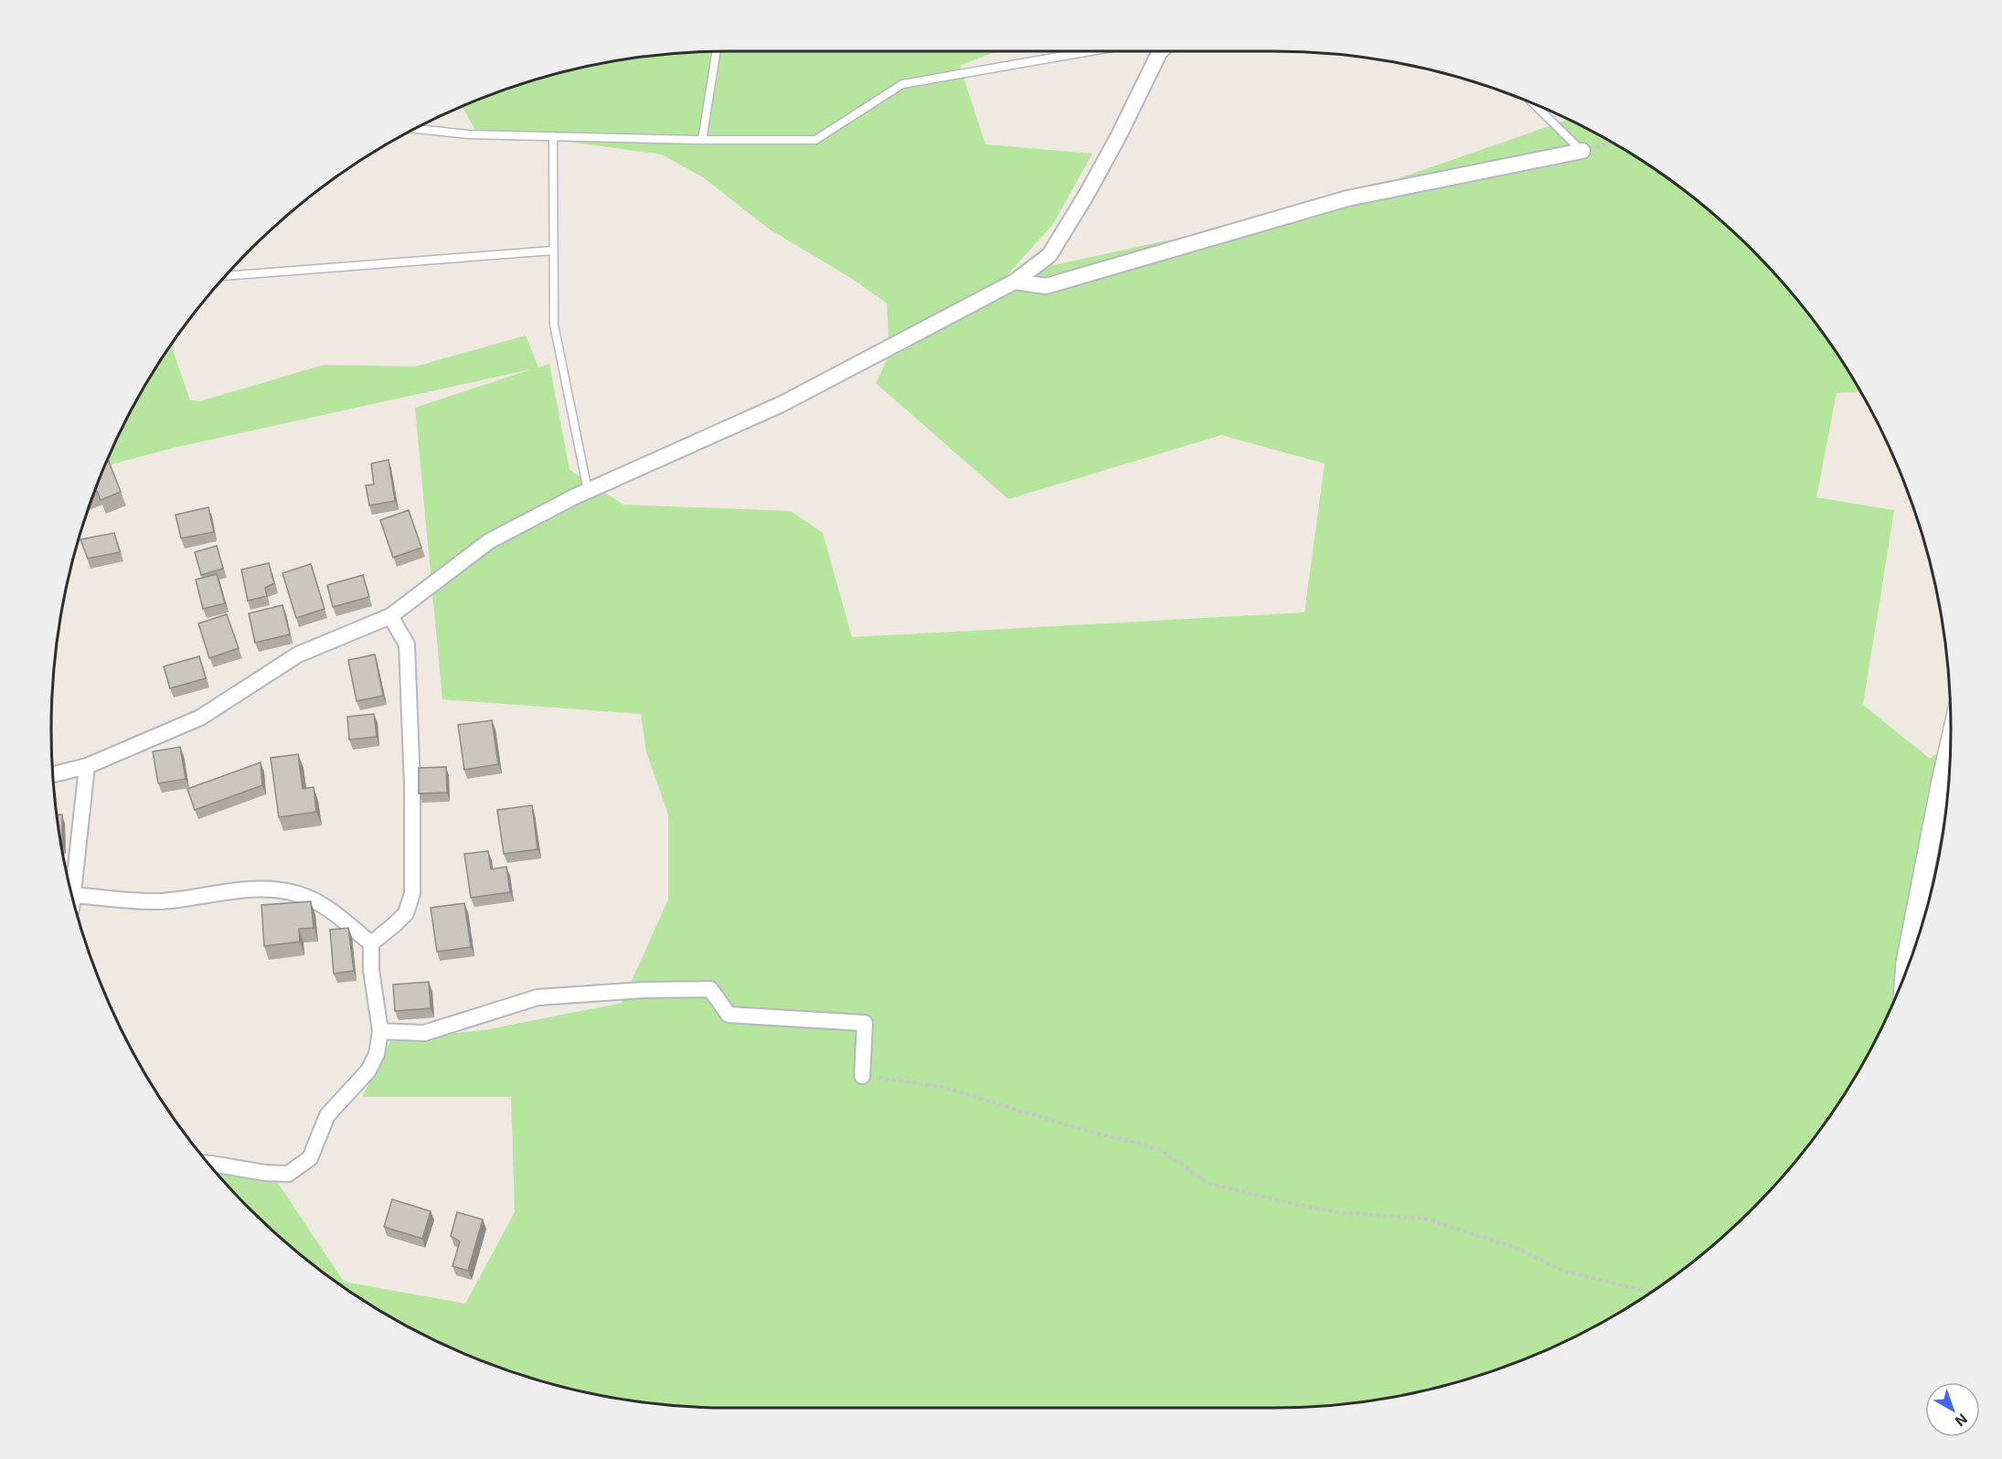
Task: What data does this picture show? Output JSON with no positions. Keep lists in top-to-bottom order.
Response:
{
  "north": "bottom right"
}
